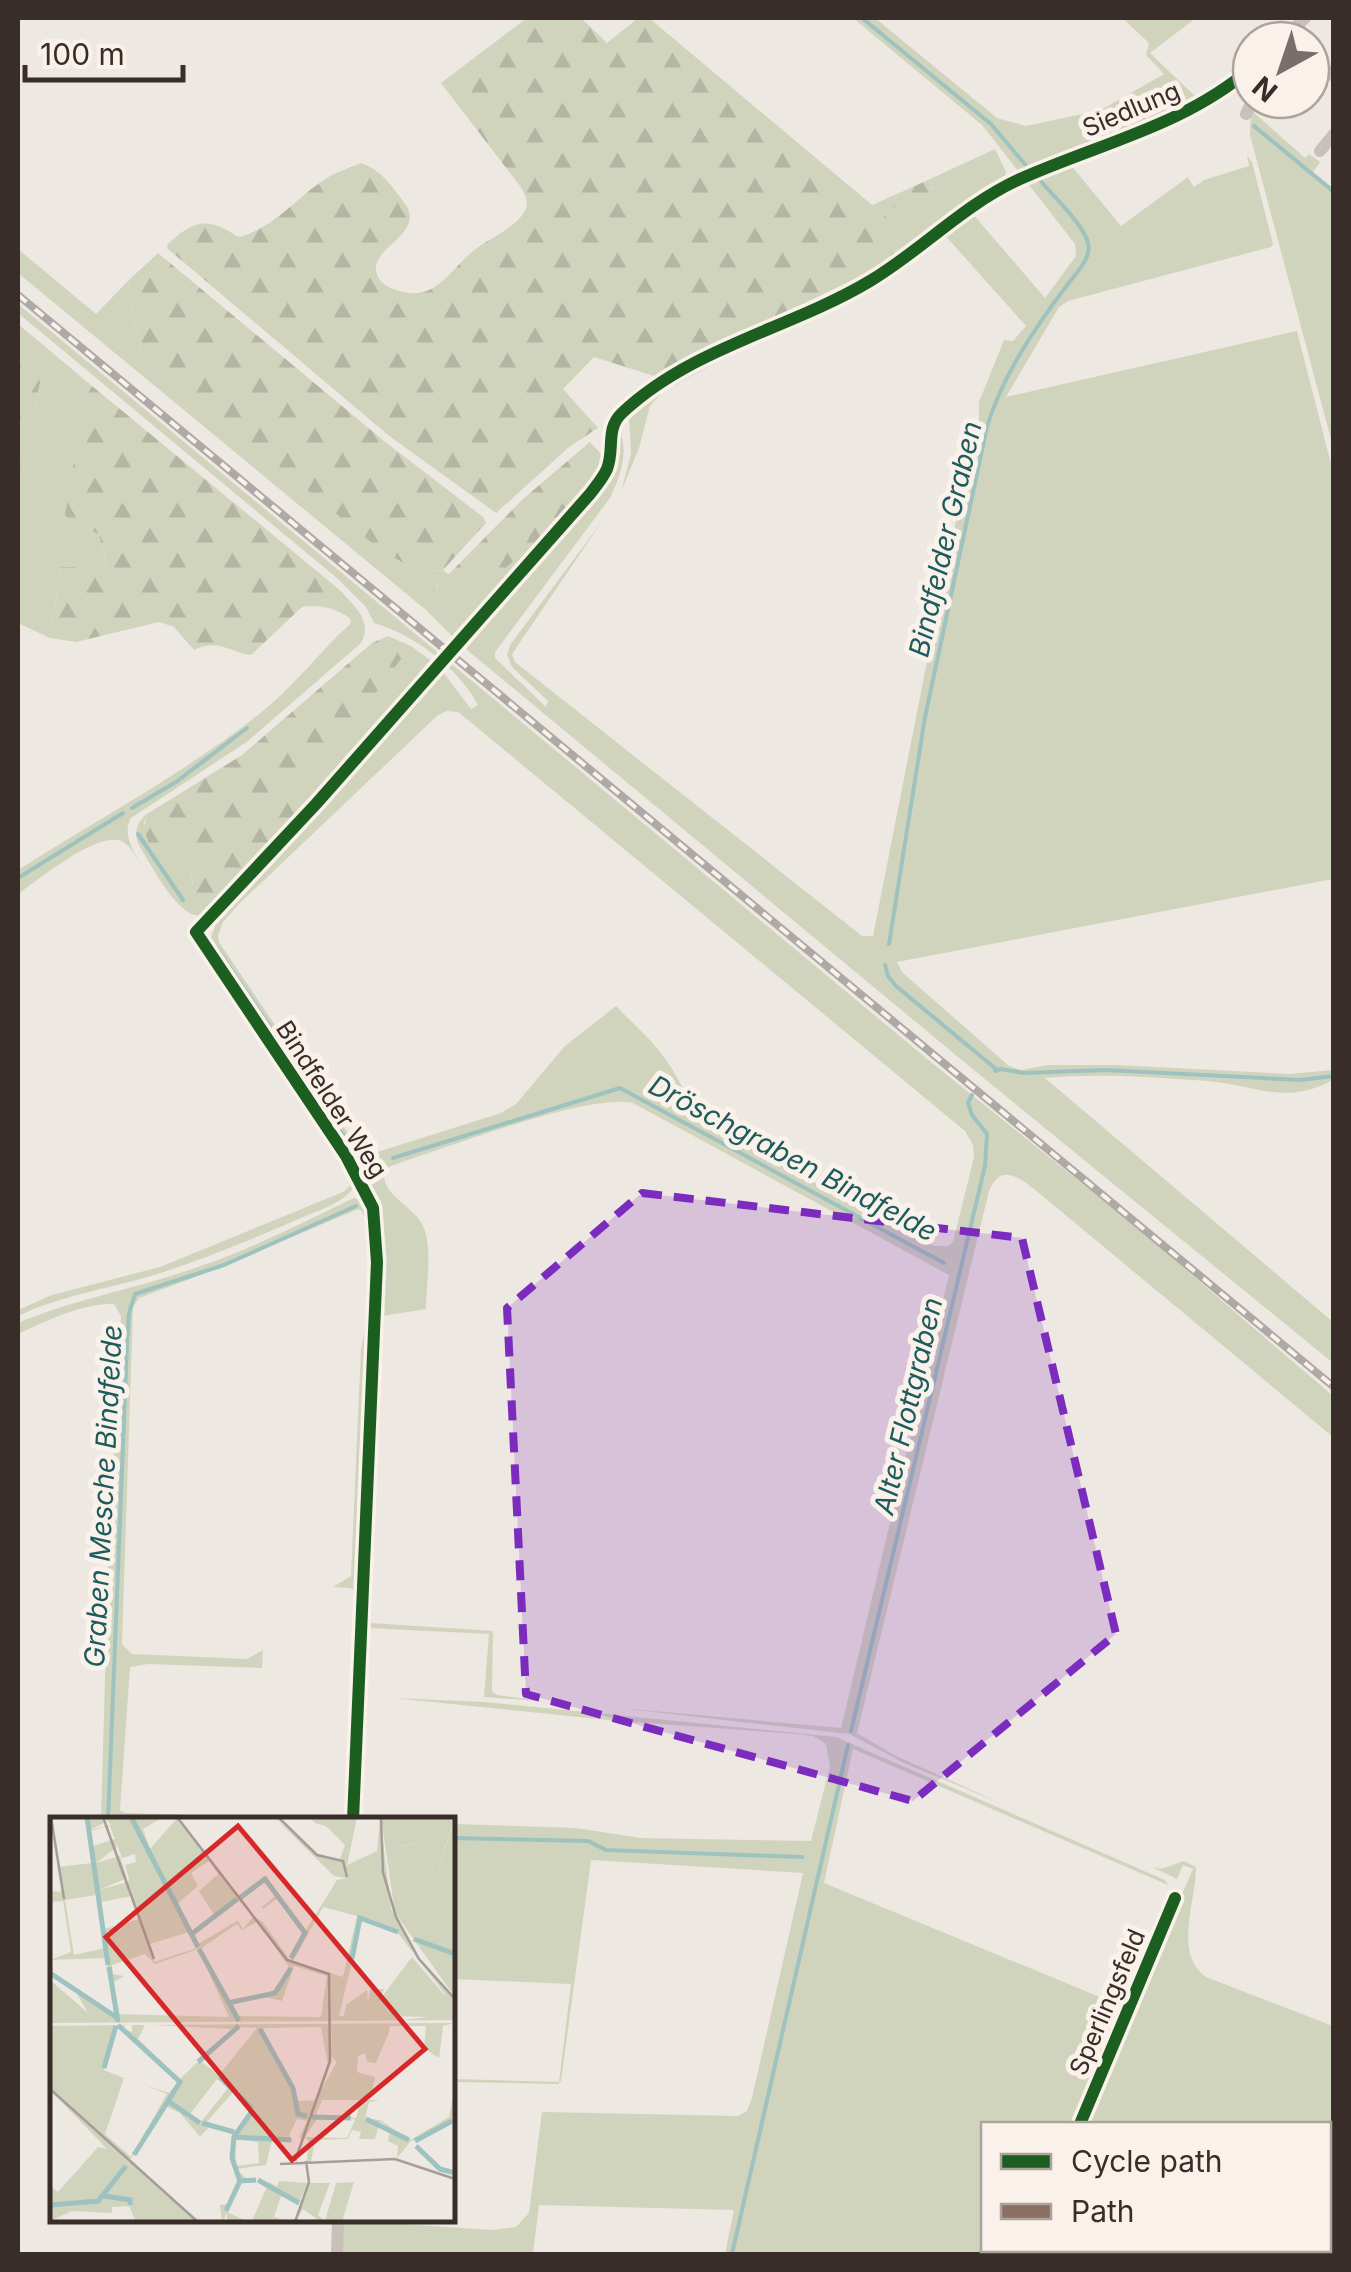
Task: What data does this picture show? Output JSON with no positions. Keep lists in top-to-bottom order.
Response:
{
  "streets": {
    "street": ["Siedlung", "Bindfelder Weg", "Sperlingsfeld"]
  },
  "crossings": [
    ["Siedlung", "Bindfelder Weg"]
  ],
  "water": [
    "Bindfelder Graben",
    "Dröschgraben Bindfelde",
    "Alter Flottgraben",
    "Graben Mesche Bindfelde"
  ],
  "legend": ["Cycle path", "Path"],
  "scale_bar": "100 m",
  "north": "bottom left"
}
